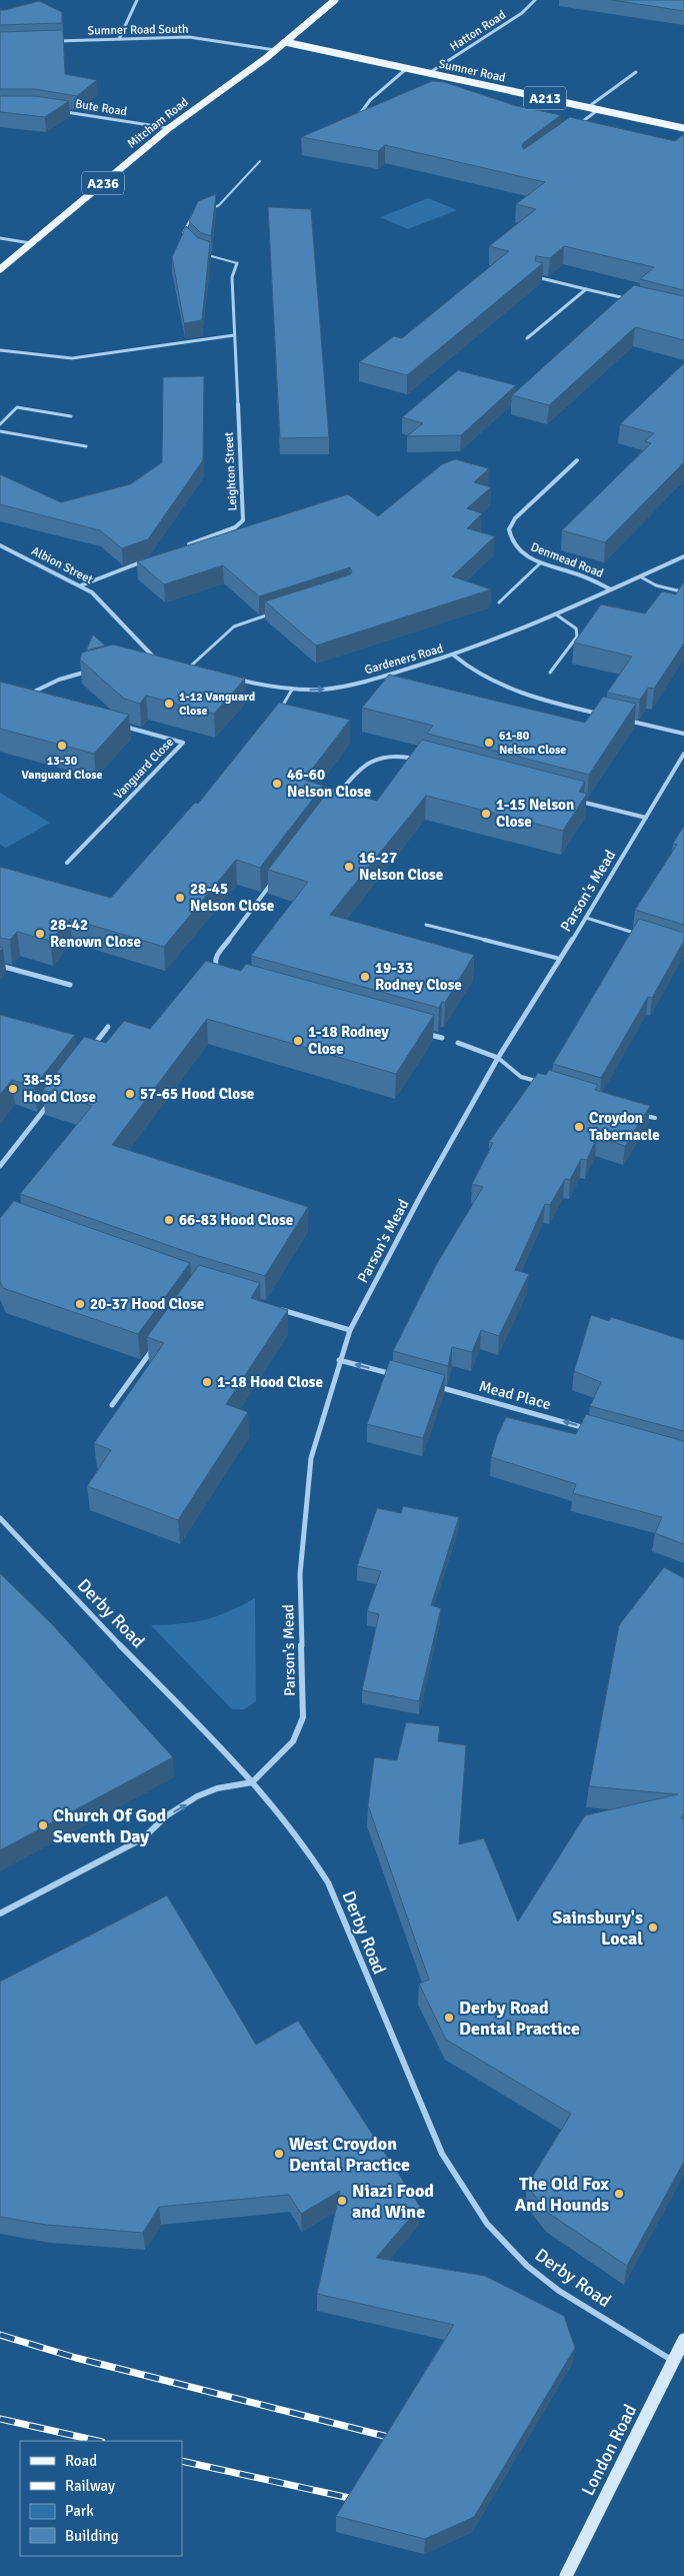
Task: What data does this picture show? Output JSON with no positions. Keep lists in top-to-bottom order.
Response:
{
  "streets": {
    "main road": [
      "Sumner Road",
      "A213",
      "Mitcham Road",
      "A236"
    ],
    "street": [
      "Sumner Road South",
      "Hatton Road",
      "Bute Road",
      "Leighton Street",
      "Denmead Road",
      "Albion Street",
      "Gardeners Road",
      "Vanguard Close",
      "Parson's Mead",
      "Mead Place",
      "Derby Road",
      "London Road"
    ]
  },
  "crossings": [
    ["Sumner Road South", "Mitcham Road"],
    ["Hatton Road", "Sumner Road"],
    ["Sumner Road", "Mitcham Road"],
    ["Bute Road", "Mitcham Road"],
    ["Denmead Road", "Gardeners Road"],
    ["Parson's Mead", "Derby Road"],
    ["Derby Road", "London Road"]
  ],
  "one_way": ["Gardeners Road", "Mead Place"],
  "places": [
    "1-12 Vanguard Close",
    "61-80 Nelson Close",
    "13-30 Vanguard Close",
    "46-60 Nelson Close",
    "1-15 Nelson Close",
    "16-27 Nelson Close",
    "28-45 Nelson Close",
    "28-42 Renown Close",
    "19-33 Rodney Close",
    "1-18 Rodney Close",
    "38-55 Hood Close",
    "57-65 Hood Close",
    "Croydon Tabernacle",
    "66-83 Hood Close",
    "20-37 Hood Close",
    "1-18 Hood Close",
    "Church Of God Seventh Day",
    "Sainsbury's Local",
    "Derby Road Dental Practice",
    "West Croydon Dental Practice",
    "The Old Fox And Hounds",
    "Niazi Food and Wine"
  ],
  "legend": [
    "Road",
    "Railway",
    "Park",
    "Building"
  ]
}
